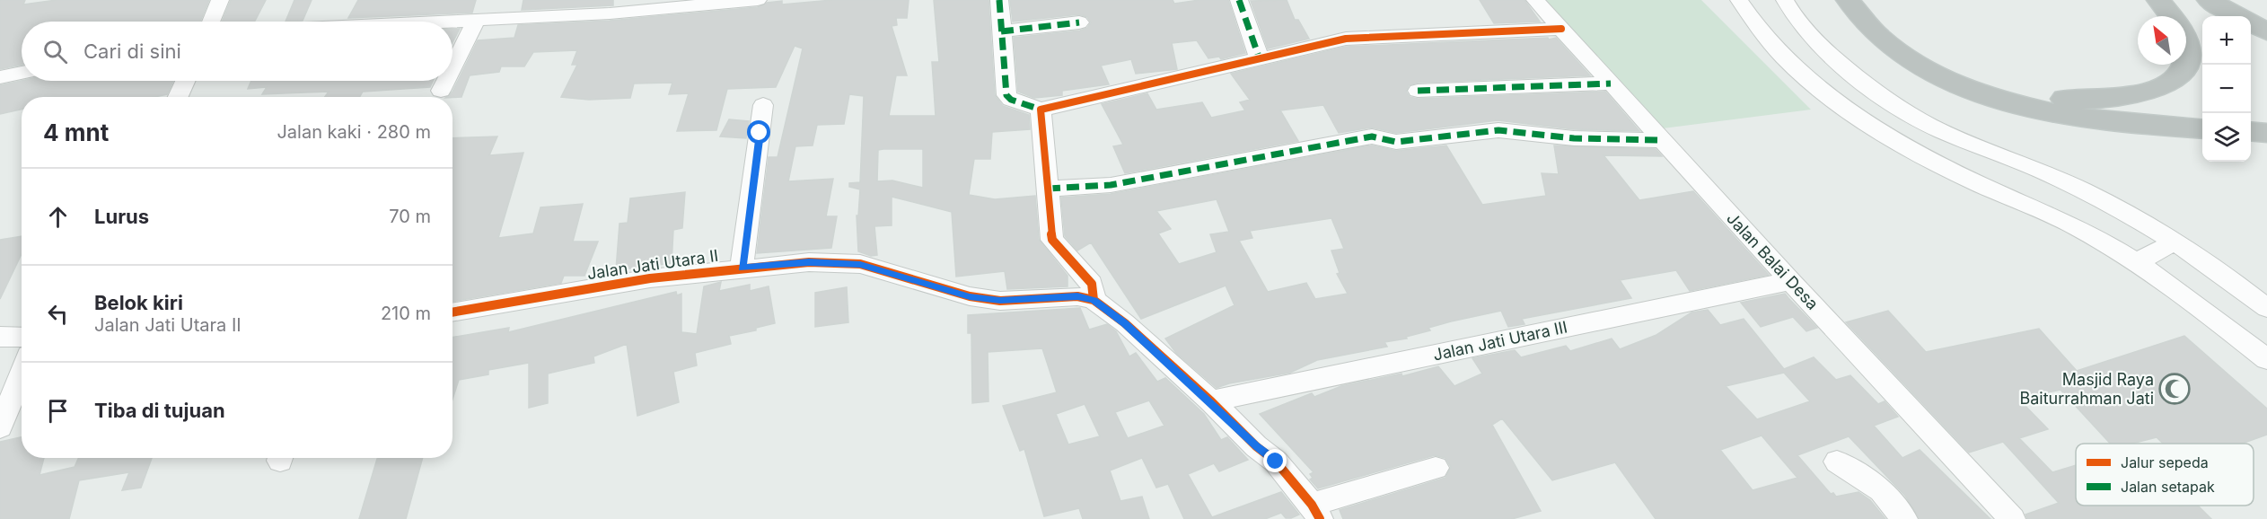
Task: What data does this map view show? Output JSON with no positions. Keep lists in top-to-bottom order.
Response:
{
  "streets": {
    "street": ["Jalan Balai Desa", "Jalan Jati Utara II", "Jalan Jati Utara III"]
  },
  "crossings": [
    ["Jalan Balai Desa", "Jalan Jati Utara III"]
  ],
  "places": {
    "mosque": ["Masjid Raya Baiturrahman Jati"]
  },
  "legend": ["Jalur sepeda", "Jalan setapak"],
  "north": "top left",
  "page": {
    "map_buttons": ["+", "−"],
    "search": "Cari di sini",
    "heading": ["4 mnt", "Jalan kaki · 280 m"],
    "list": [
      ["Lurus", "70 m"],
      ["Belok kiri", "Jalan Jati Utara II", "210 m"],
      "Tiba di tujuan"
    ]
  }
}
